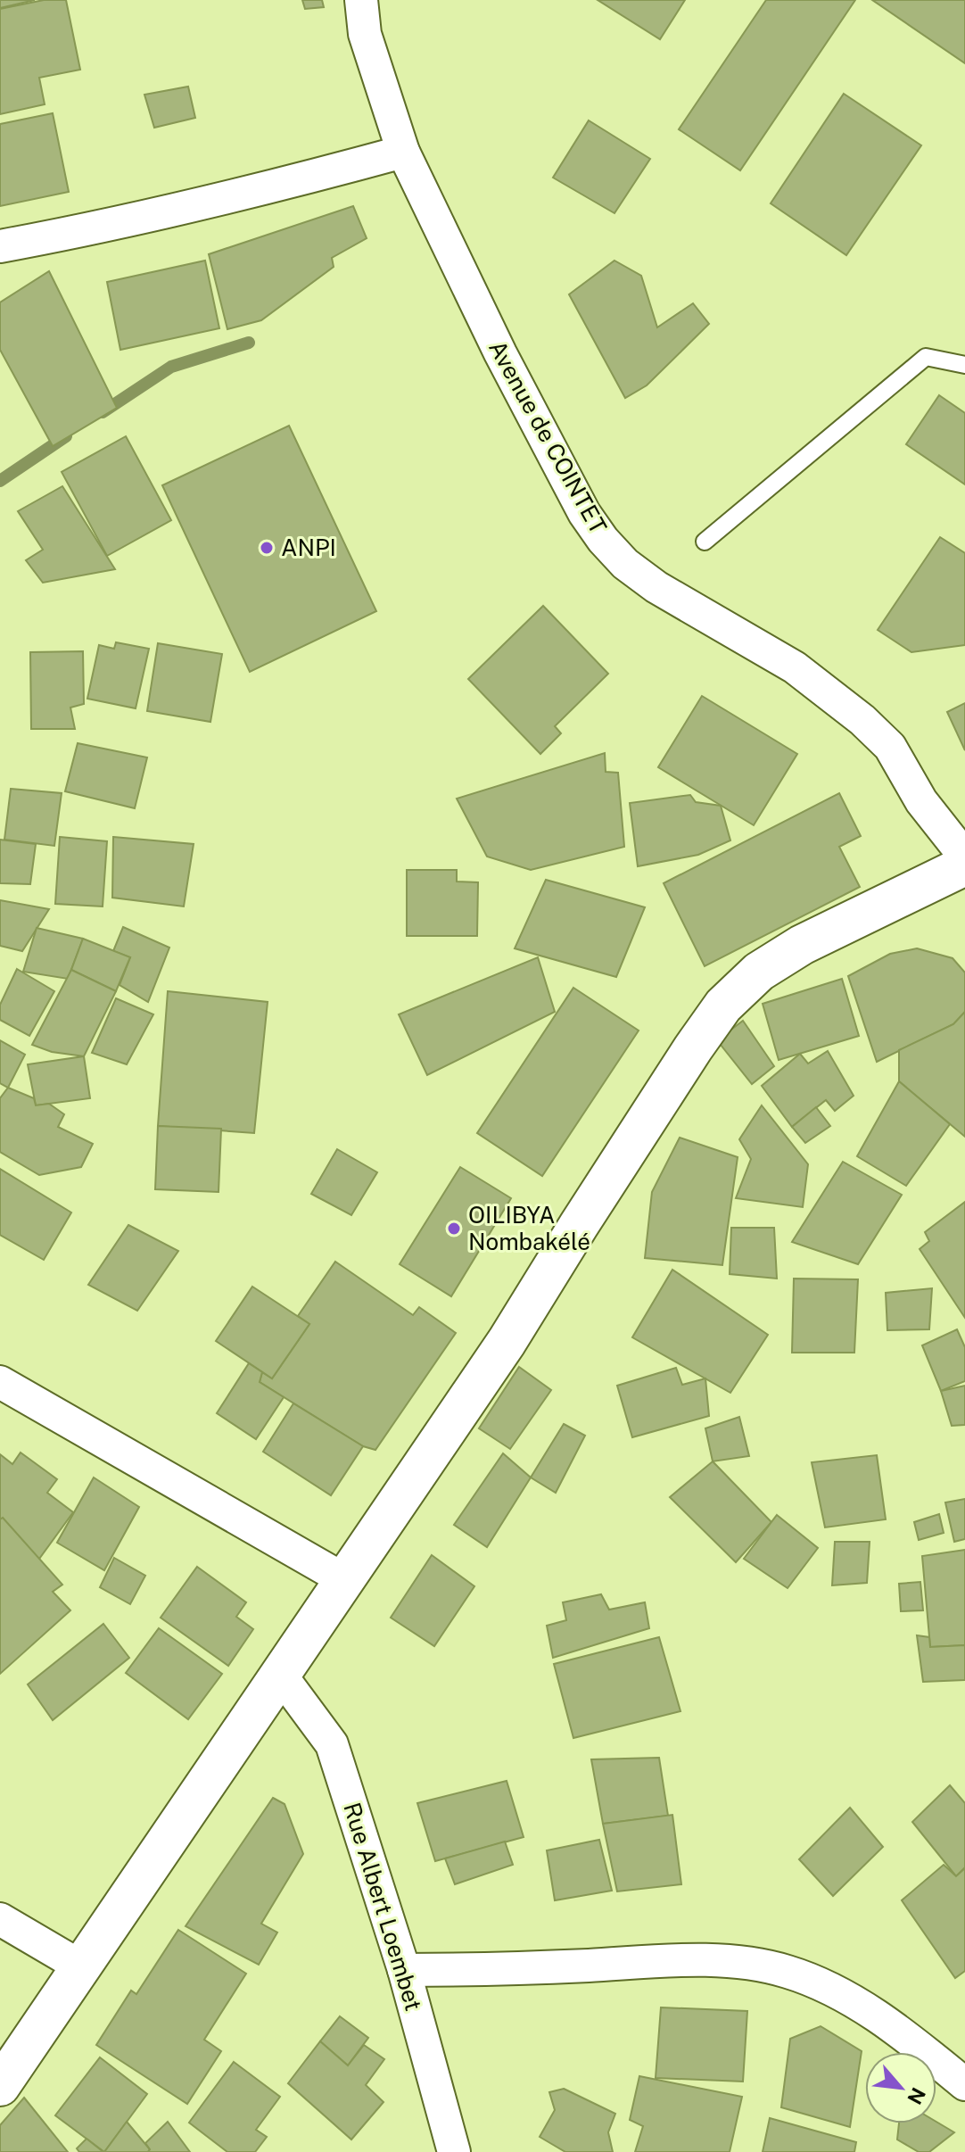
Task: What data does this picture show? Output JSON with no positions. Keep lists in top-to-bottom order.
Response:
{
  "streets": {
    "street": ["Avenue de COINTET", "Rue Albert Loembet"]
  },
  "places": ["ANPI", "OILIBYA Nombakélé"],
  "north": "bottom right"
}
